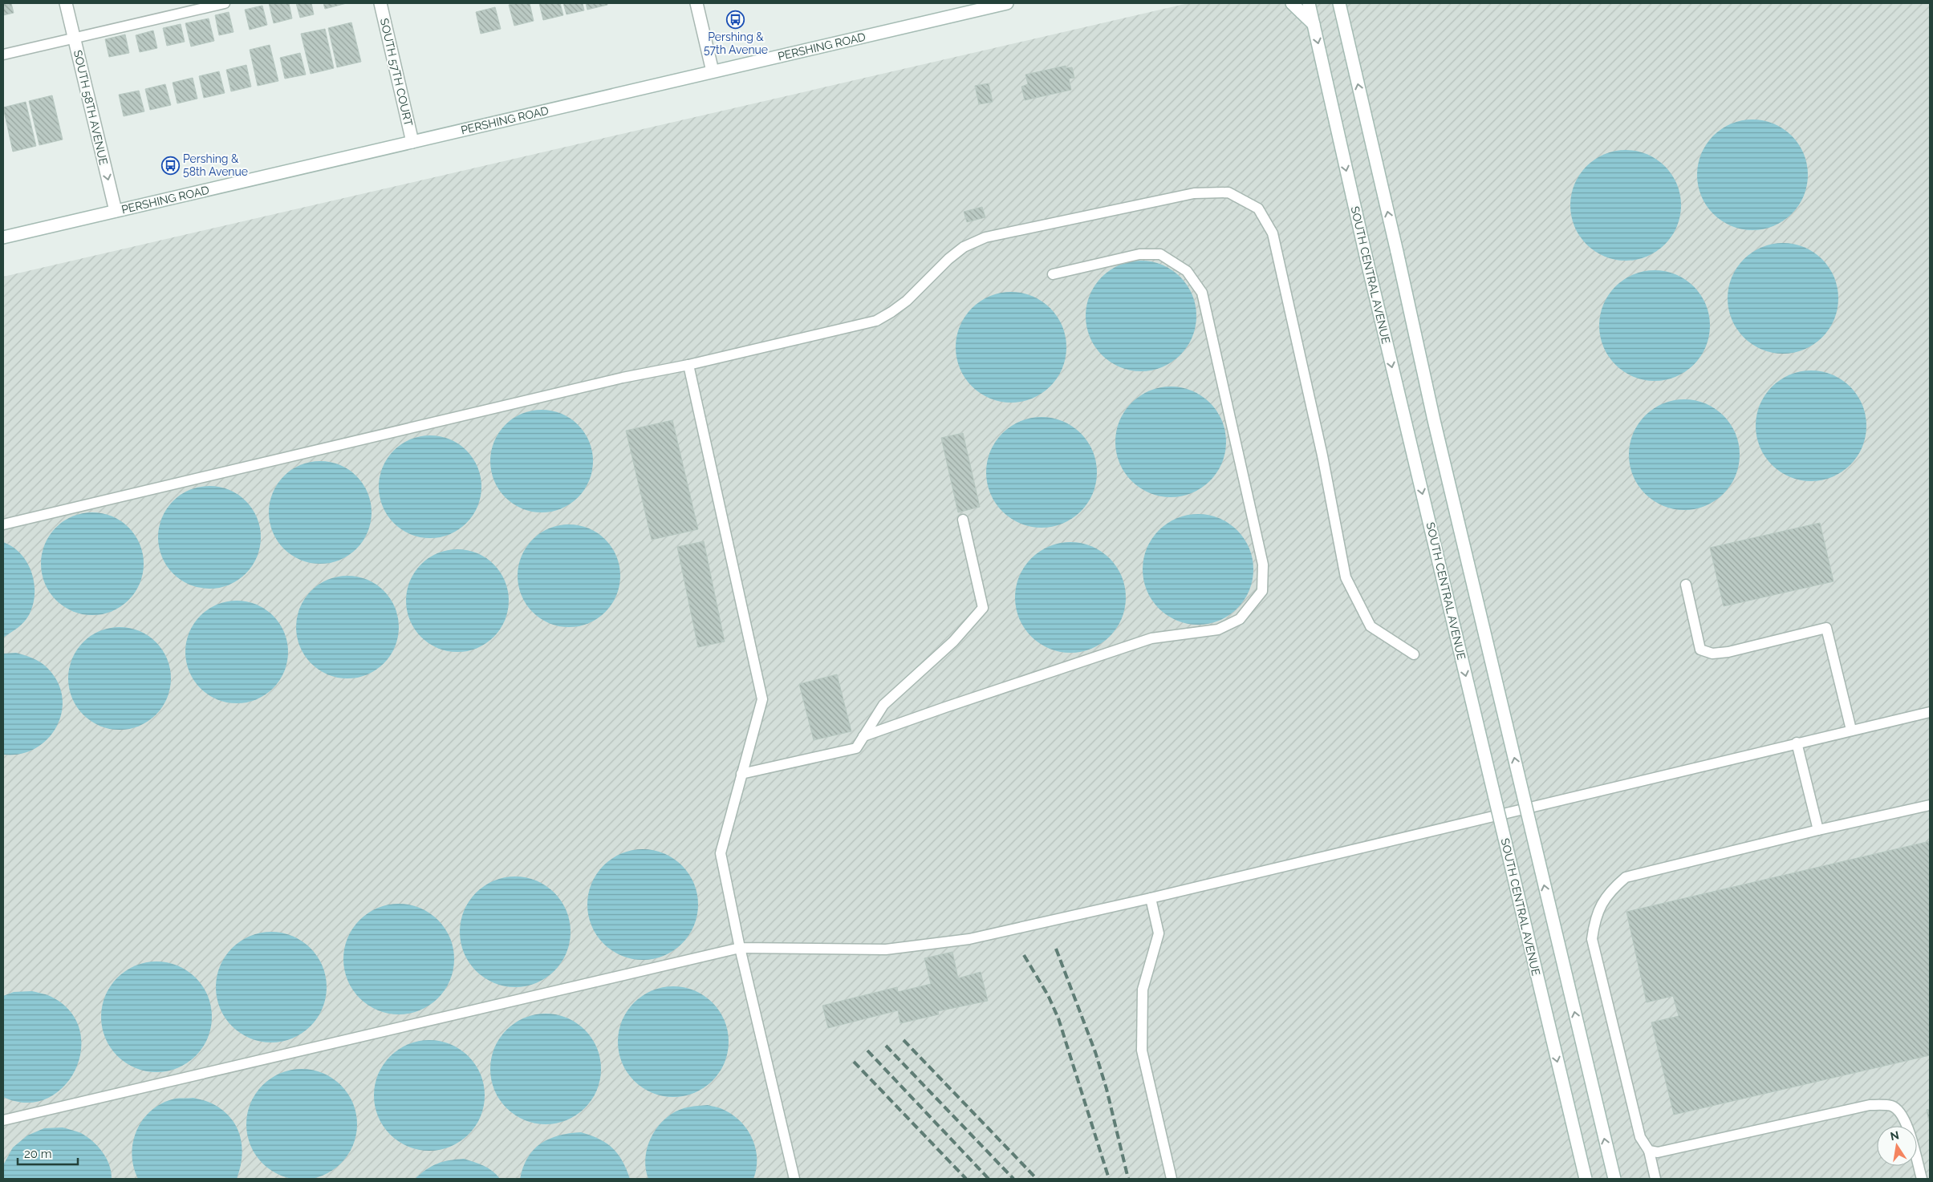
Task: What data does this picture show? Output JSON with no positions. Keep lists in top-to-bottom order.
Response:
{
  "streets": {
    "main road": [
      "PERSHING ROAD",
      "SOUTH 57TH COURT",
      "SOUTH 58TH AVENUE",
      "SOUTH CENTRAL AVENUE"
    ]
  },
  "crossings": [
    ["PERSHING ROAD", "SOUTH 57TH COURT"],
    ["PERSHING ROAD", "SOUTH 58TH AVENUE"]
  ],
  "one_way": ["SOUTH 58TH AVENUE"],
  "places": {
    "bus stop": ["Pershing & 57th Avenue", "Pershing & 58th Avenue"]
  },
  "scale_bar": "20 m",
  "north": "top"
}
